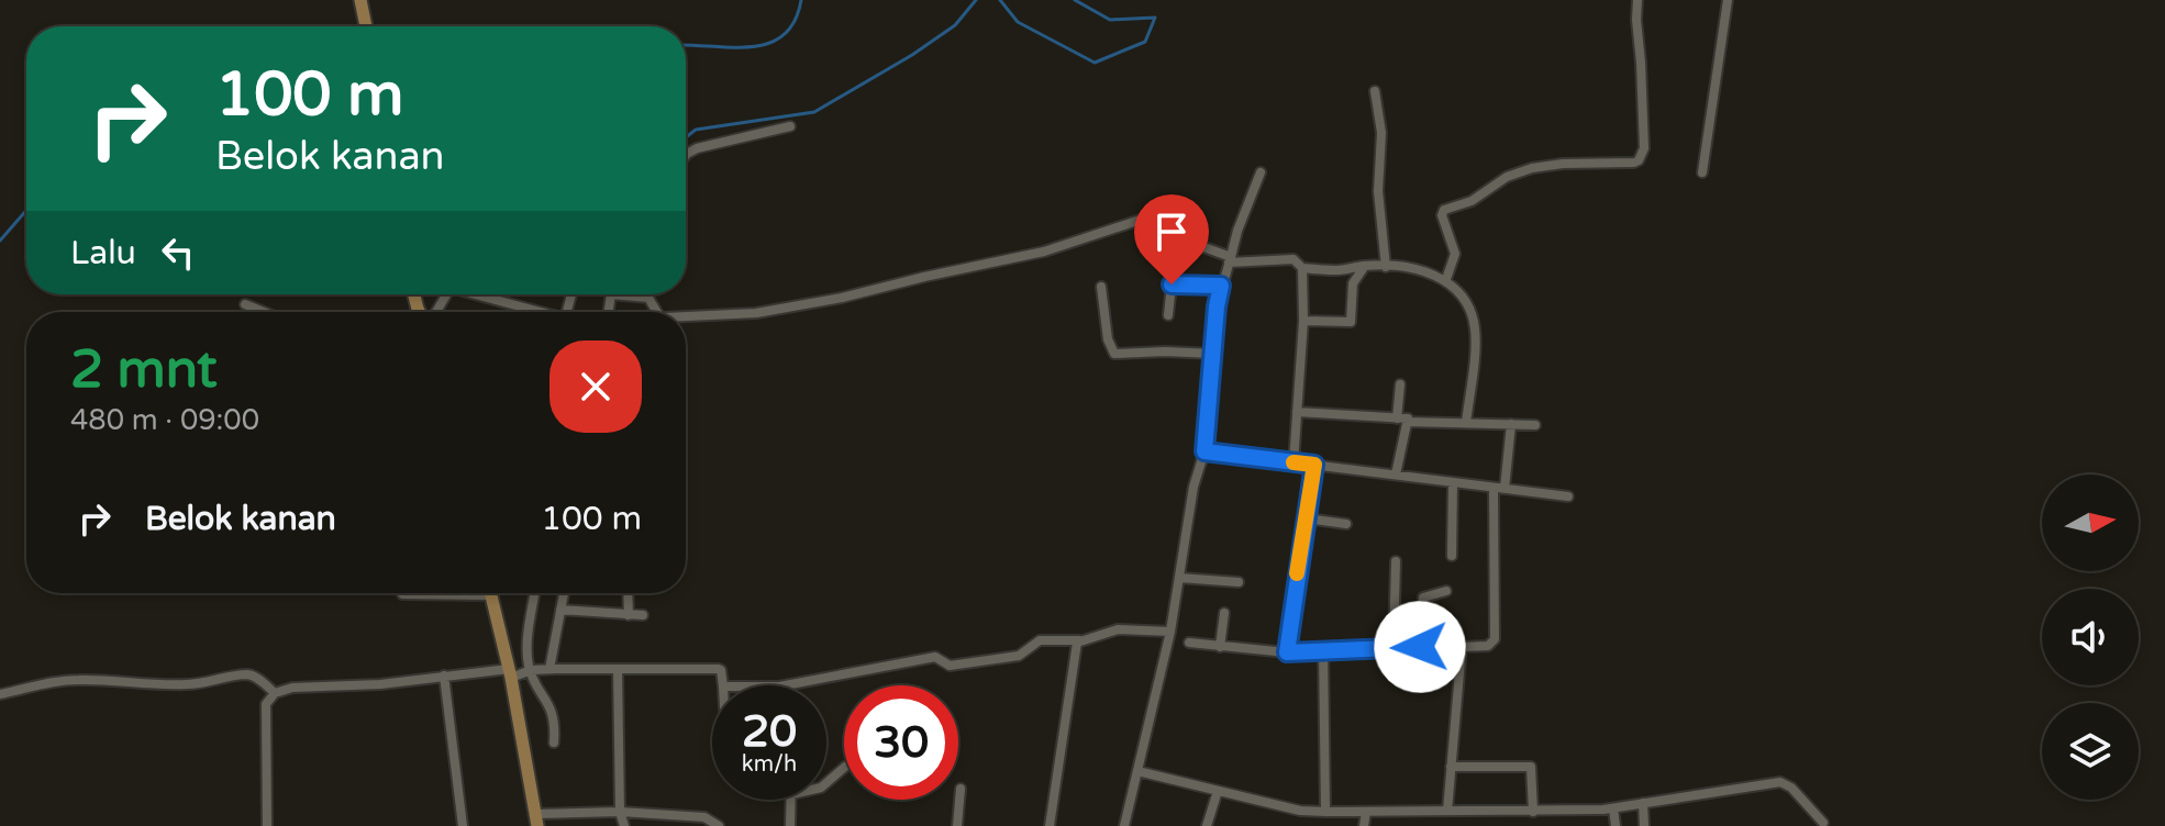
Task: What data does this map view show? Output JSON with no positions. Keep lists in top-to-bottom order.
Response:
{
  "north": "right",
  "page": {
    "turn": ["100 m", "Belok kanan"],
    "then": "Lalu",
    "heading": ["2 mnt", "480 m · 09:00"],
    "list": [
      {
        "name": "Belok kanan",
        "value": "100 m"
      }
    ],
    "speed": "20 km/h",
    "limit": "30"
  }
}
